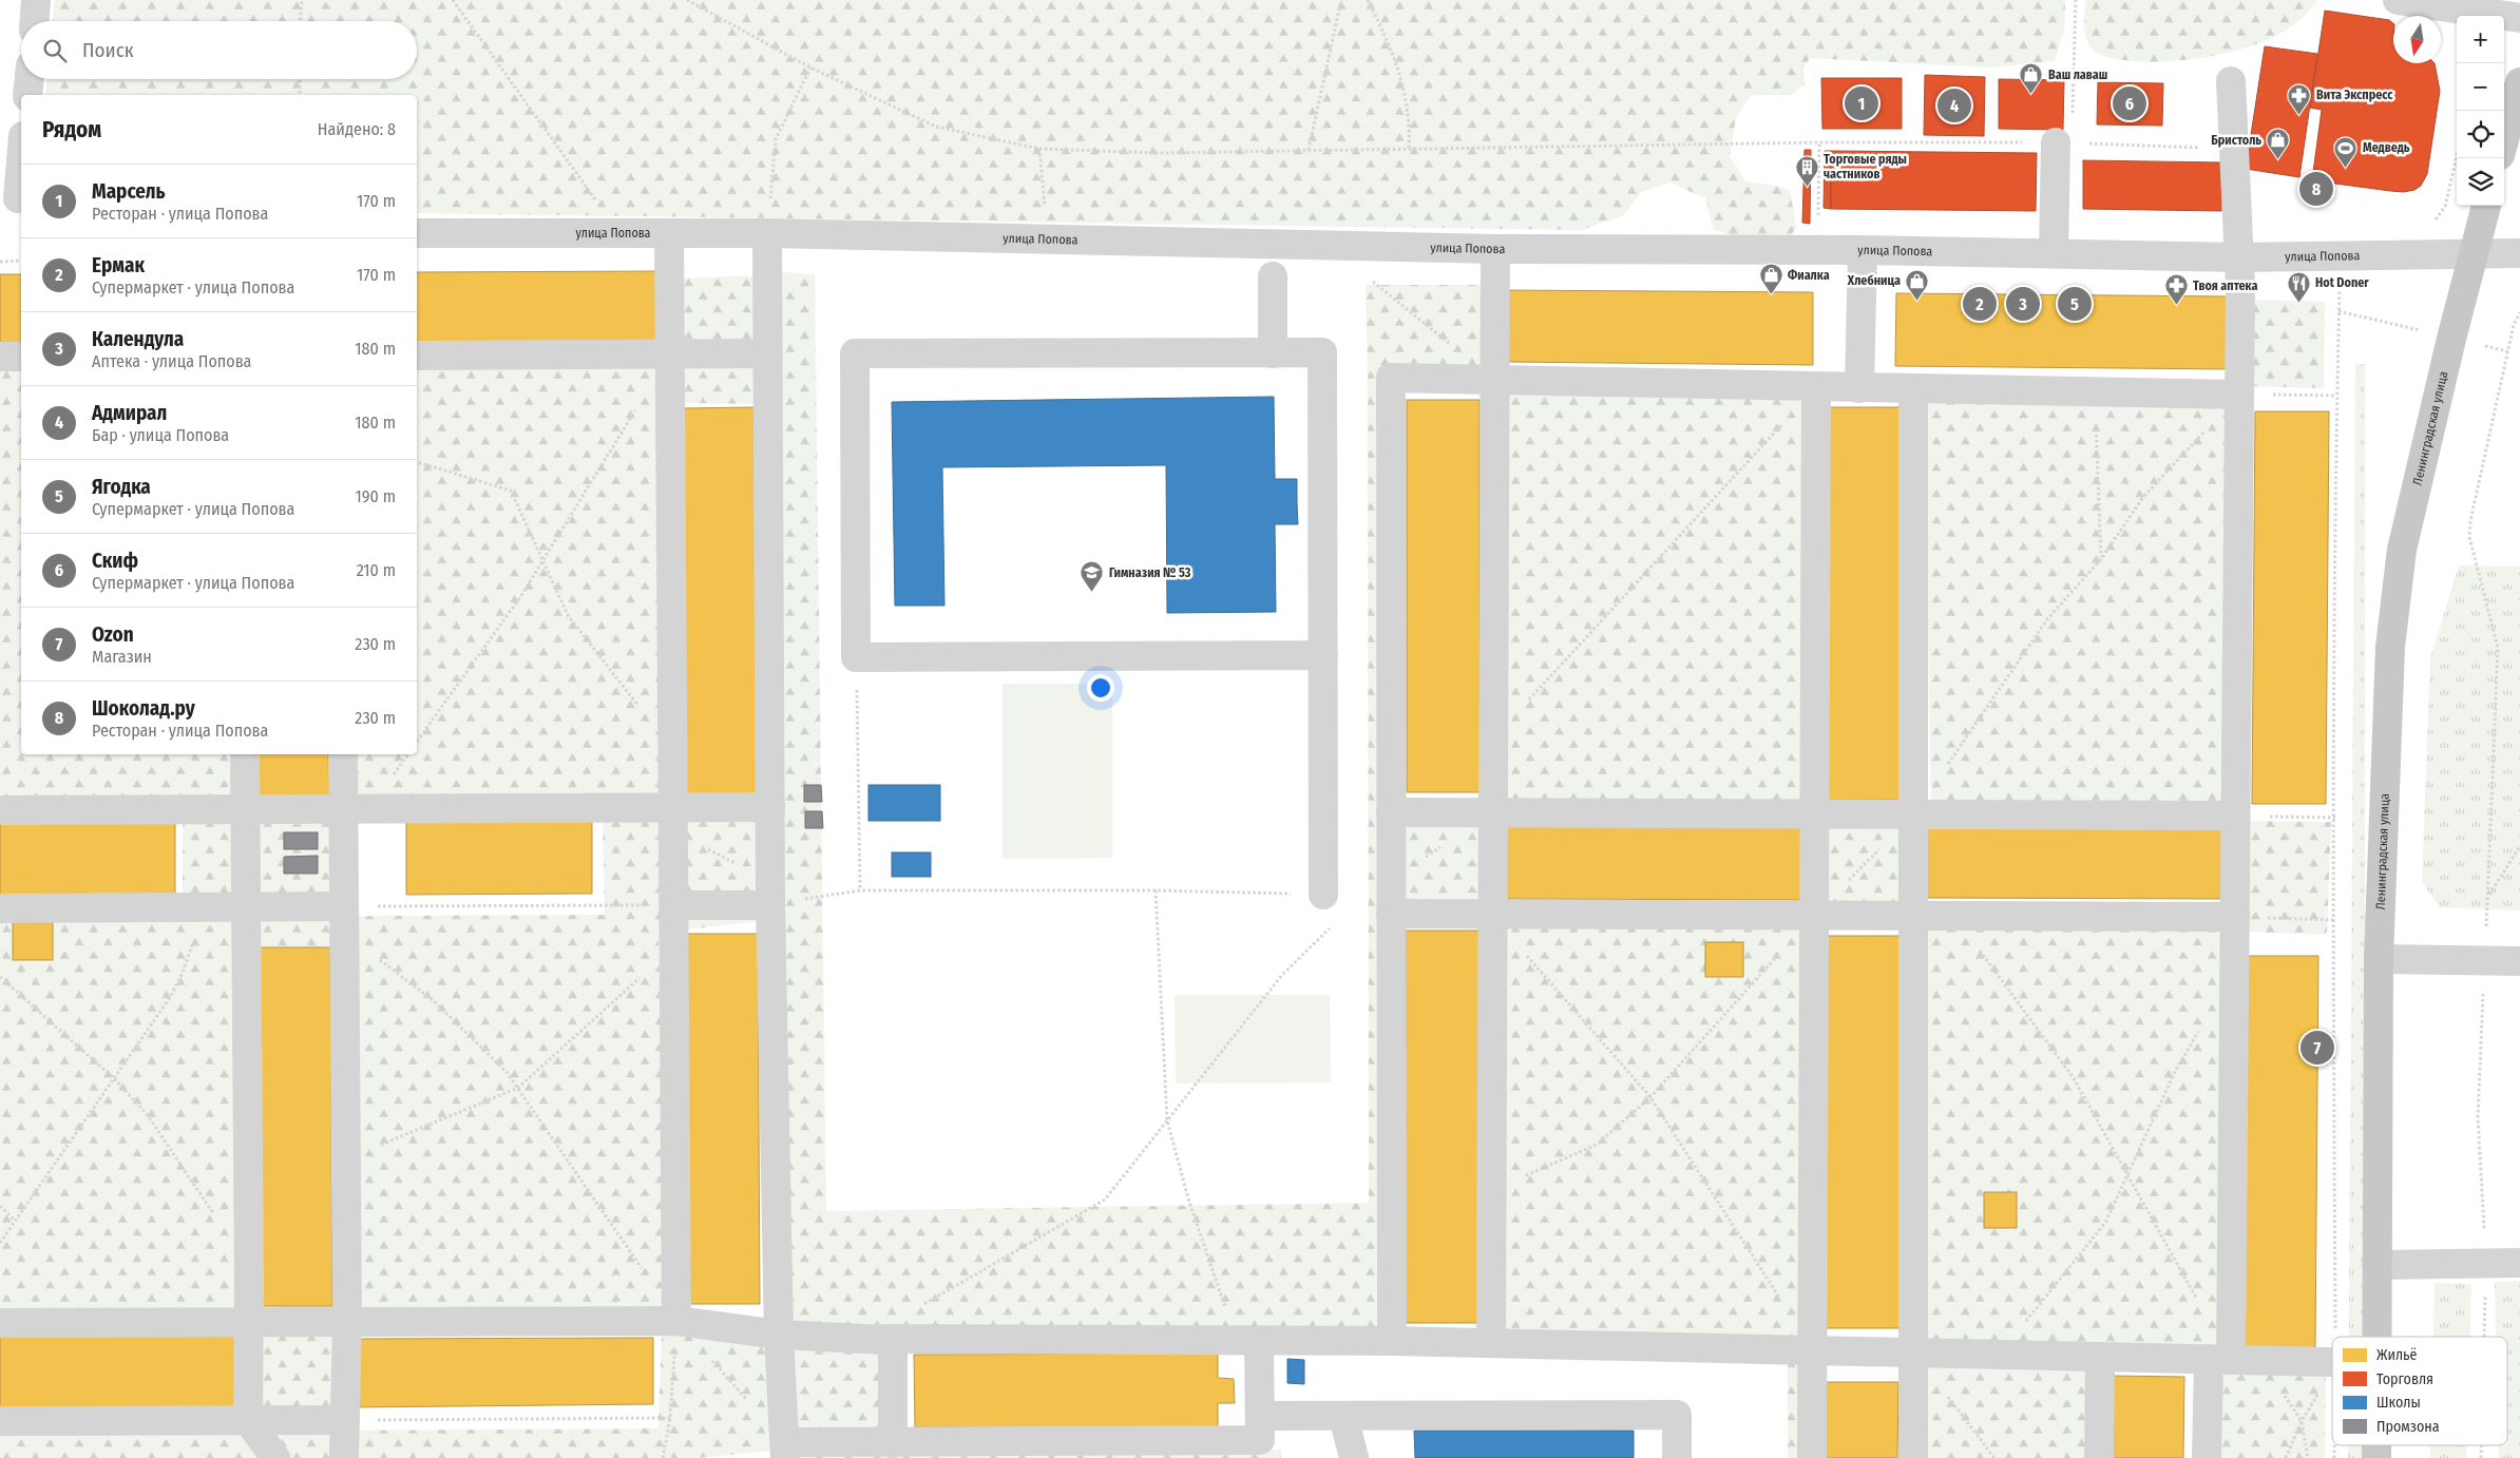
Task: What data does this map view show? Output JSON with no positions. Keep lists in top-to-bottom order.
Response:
{
  "streets": {
    "main road": ["Ленинградская улица"],
    "street": ["улица Попова"]
  },
  "crossings": [
    ["улица Попова", "Ленинградская улица"]
  ],
  "places": {
    "shop": [
      "Ваш лаваш",
      "Бристоль",
      "Фиалка",
      "Хлебница"
    ],
    "pharmacy": ["Вита Экспресс", "Твоя аптека"],
    "sports": ["Медведь"],
    "building": ["Торговые ряды частников"],
    "restaurant": ["Hot Doner"],
    "school or university": ["Гимназия № 53"]
  },
  "legend": [
    "Жильё",
    "Торговля",
    "Школы",
    "Промзона"
  ],
  "north": "bottom",
  "page": {
    "map_buttons": ["+", "−"],
    "search": "Поиск",
    "pins": [
      "1",
      "6",
      "4",
      "8",
      "2",
      "3",
      "5",
      "7"
    ],
    "heading": ["Рядом", "Найдено: 8"],
    "list": [
      {
        "mark": "1",
        "name": "Марсель",
        "note": "Ресторан · улица Попова",
        "value": "170 m"
      },
      {
        "mark": "2",
        "name": "Ермак",
        "note": "Супермаркет · улица Попова",
        "value": "170 m"
      },
      {
        "mark": "3",
        "name": "Календула",
        "note": "Аптека · улица Попова",
        "value": "180 m"
      },
      {
        "mark": "4",
        "name": "Адмирал",
        "note": "Бар · улица Попова",
        "value": "180 m"
      },
      {
        "mark": "5",
        "name": "Ягодка",
        "note": "Супермаркет · улица Попова",
        "value": "190 m"
      },
      {
        "mark": "6",
        "name": "Скиф",
        "note": "Супермаркет · улица Попова",
        "value": "210 m"
      },
      {
        "mark": "7",
        "name": "Ozon",
        "note": "Магазин",
        "value": "230 m"
      },
      {
        "mark": "8",
        "name": "Шоколад.ру",
        "note": "Ресторан · улица Попова",
        "value": "230 m"
      }
    ]
  }
}
